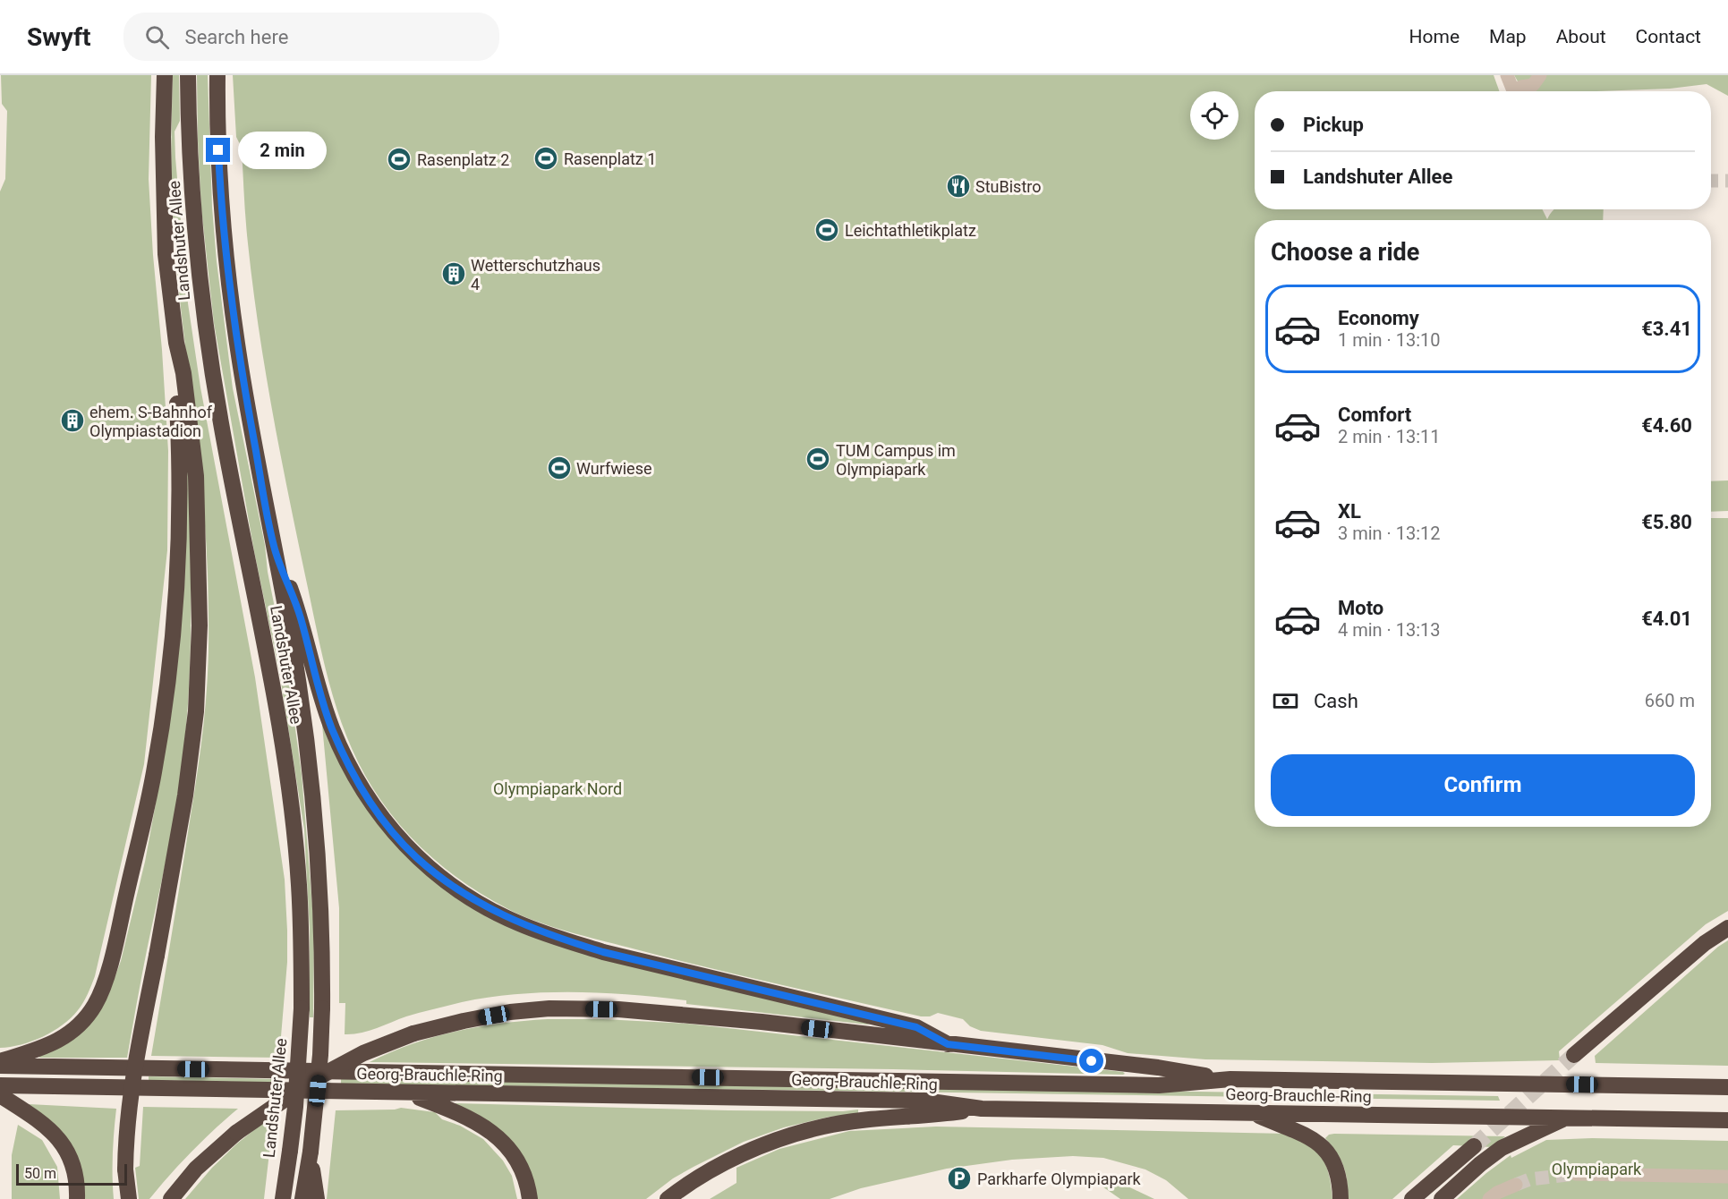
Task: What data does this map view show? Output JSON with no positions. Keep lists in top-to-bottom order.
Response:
{
  "streets": {
    "highway": ["Landshuter Allee", "Georg-Brauchle-Ring"]
  },
  "parks": ["Olympiapark Nord", "Olympiapark"],
  "places": {
    "sports": [
      "Rasenplatz 1",
      "Rasenplatz 2",
      "Leichtathletikplatz",
      "TUM Campus im Olympiapark",
      "Wurfwiese"
    ],
    "restaurant": ["StuBistro"],
    "building": ["Wetterschutzhaus 4", "ehem. S-Bahnhof Olympiastadion"],
    "parking": ["Parkharfe Olympiapark"]
  },
  "scale_bar": "50 m",
  "page": {
    "header": "Swyft",
    "search": "Search here",
    "nav": [
      "Home",
      "Map",
      "About",
      "Contact"
    ],
    "banner": ["Pickup", "Landshuter Allee"],
    "bubble": "2 min",
    "heading": "Choose a ride",
    "list": [
      {
        "name": "Economy",
        "note": "1 min · 13:10",
        "value": "€3.41"
      },
      {
        "name": "Comfort",
        "note": "2 min · 13:11",
        "value": "€4.60"
      },
      {
        "name": "XL",
        "note": "3 min · 13:12",
        "value": "€5.80"
      },
      {
        "name": "Moto",
        "note": "4 min · 13:13",
        "value": "€4.01"
      }
    ],
    "pay": ["Cash", "660 m"],
    "buttons": "Confirm",
    "scale": "50 m"
  }
}
